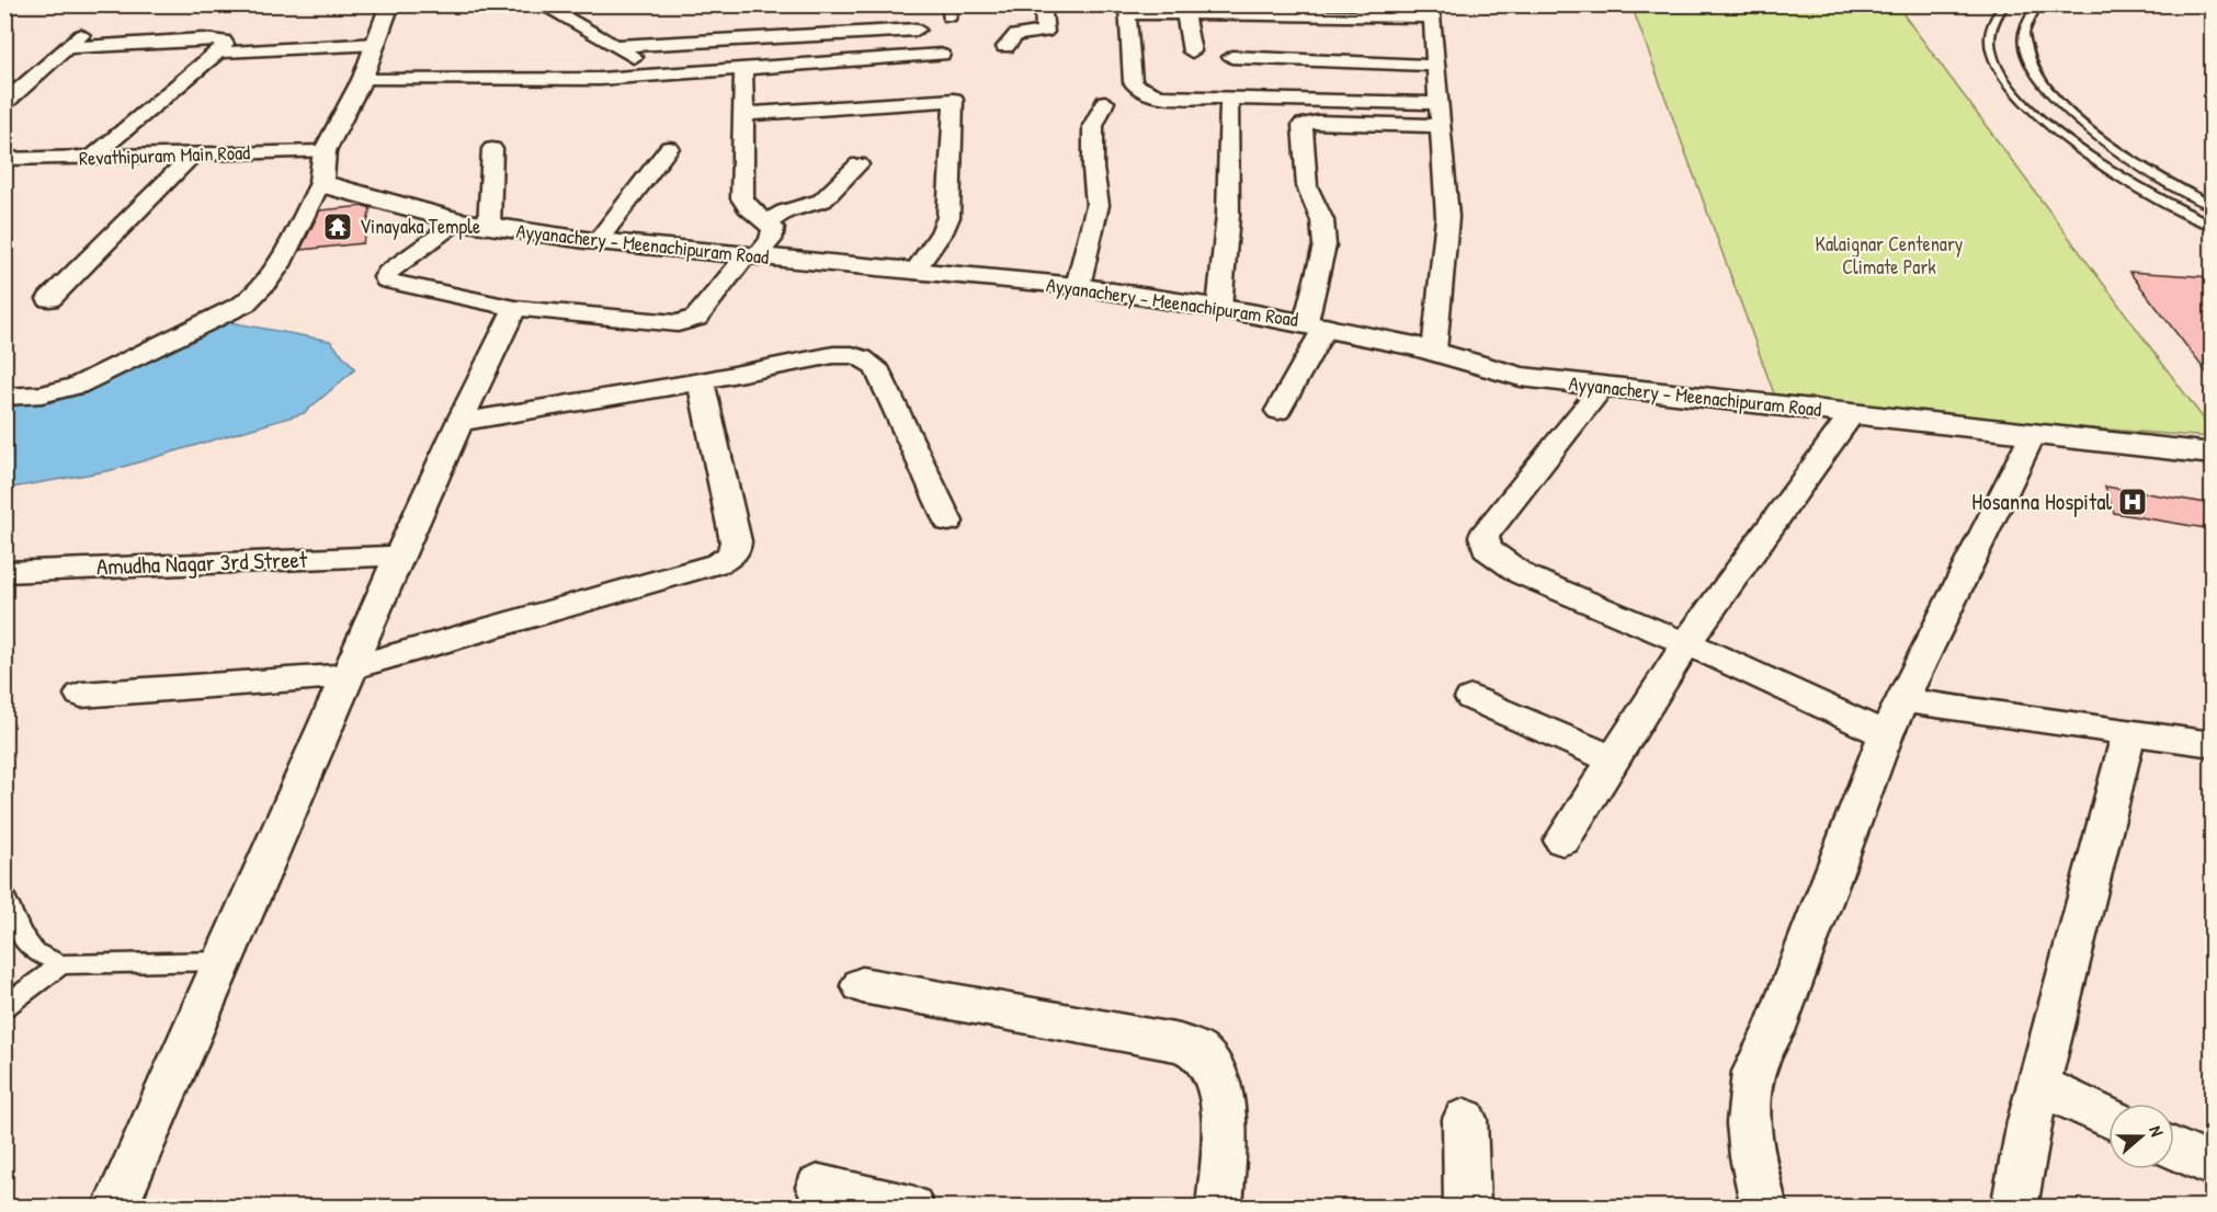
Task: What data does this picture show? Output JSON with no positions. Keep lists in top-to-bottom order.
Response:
{
  "streets": {
    "street": ["Revathipuram Main Road", "Ayyanachery - Meenachipuram Road", "Amudha Nagar 3rd Street"]
  },
  "parks": ["Kalaignar Centenary Climate Park"],
  "places": {
    "temple": ["Vinayaka Temple"],
    "hospital": ["Hosanna Hospital"]
  },
  "north": "right"
}
